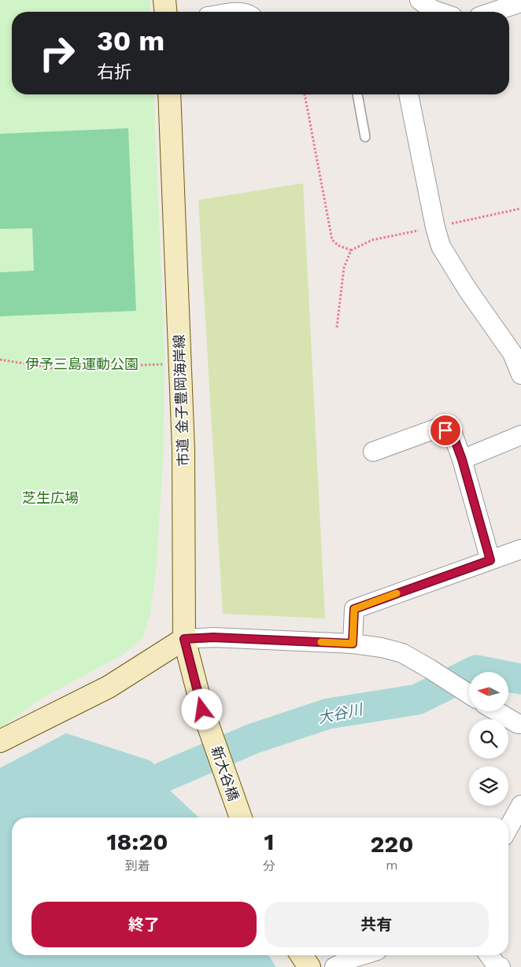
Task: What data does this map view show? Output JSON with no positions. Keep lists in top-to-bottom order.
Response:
{
  "streets": {
    "street": ["市道 金子豊岡海岸線", "新大谷橋"]
  },
  "crossings": [
    ["市道 金子豊岡海岸線", "新大谷橋"]
  ],
  "water": ["大谷川"],
  "parks": ["伊予三島運動公園", "芝生広場"],
  "north": "left",
  "page": {
    "turn": ["30 m", "右折"],
    "eta": [
      "18:20",
      "到着",
      "1",
      "分",
      "220",
      "m"
    ],
    "buttons": ["終了", "共有"]
  }
}
